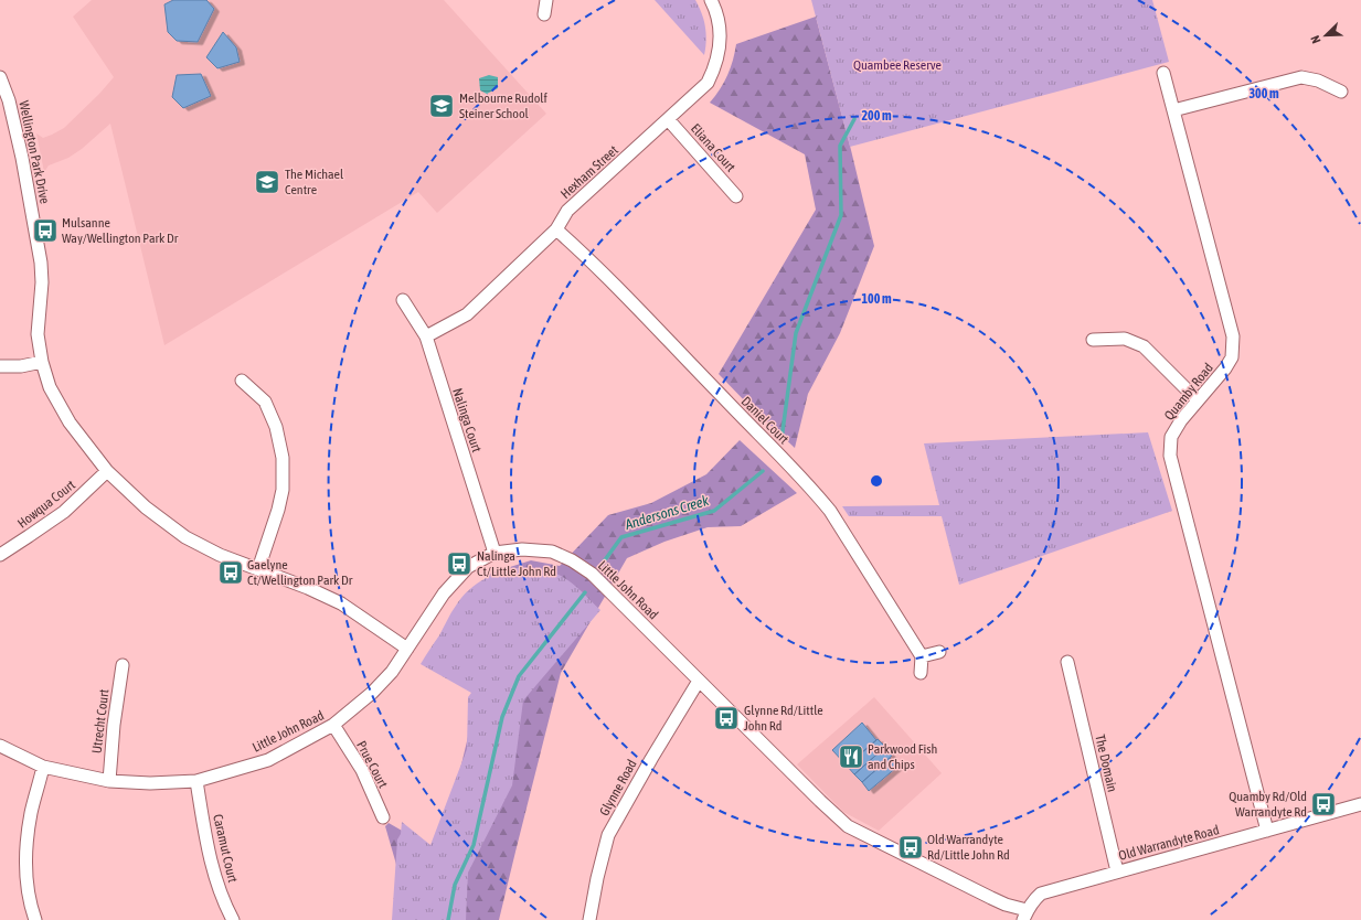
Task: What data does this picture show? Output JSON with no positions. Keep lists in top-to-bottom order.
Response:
{
  "streets": {
    "street": [
      "Eliana Court",
      "Wellington Park Drive",
      "Hexham Street",
      "Quamby Road",
      "Nalinga Court",
      "Daniel Court",
      "Howqua Court",
      "Little John Road",
      "Utrecht Court",
      "The Domain",
      "Prue Court",
      "Glynne Road",
      "Old Warrandyte Road",
      "Caramut Court"
    ]
  },
  "crossings": [
    ["Eliana Court", "Hexham Street"],
    ["Wellington Park Drive", "Howqua Court"],
    ["Wellington Park Drive", "Little John Road"],
    ["Hexham Street", "Nalinga Court"],
    ["Hexham Street", "Daniel Court"],
    ["Quamby Road", "Old Warrandyte Road"],
    ["Nalinga Court", "Little John Road"],
    ["Little John Road", "Utrecht Court"],
    ["Little John Road", "Prue Court"],
    ["Little John Road", "Glynne Road"],
    ["Little John Road", "Old Warrandyte Road"],
    ["Little John Road", "Caramut Court"],
    ["The Domain", "Old Warrandyte Road"]
  ],
  "water": ["Andersons Creek"],
  "parks": ["Quambee Reserve"],
  "places": {
    "school or university": ["Melbourne Rudolf Steiner School", "The Michael Centre"],
    "bus stop": [
      "Mulsanne Way/Wellington Park Dr",
      "Nalinga Ct/Little John Rd",
      "Gaelyne Ct/Wellington Park Dr",
      "Glynne Rd/Little John Rd",
      "Quamby Rd/Old Warrandyte Rd",
      "Old Warrandyte Rd/Little John Rd"
    ],
    "restaurant": ["Parkwood Fish and Chips"]
  },
  "north": "bottom left",
  "rings": ["300 m", "200 m", "100 m"]
}
